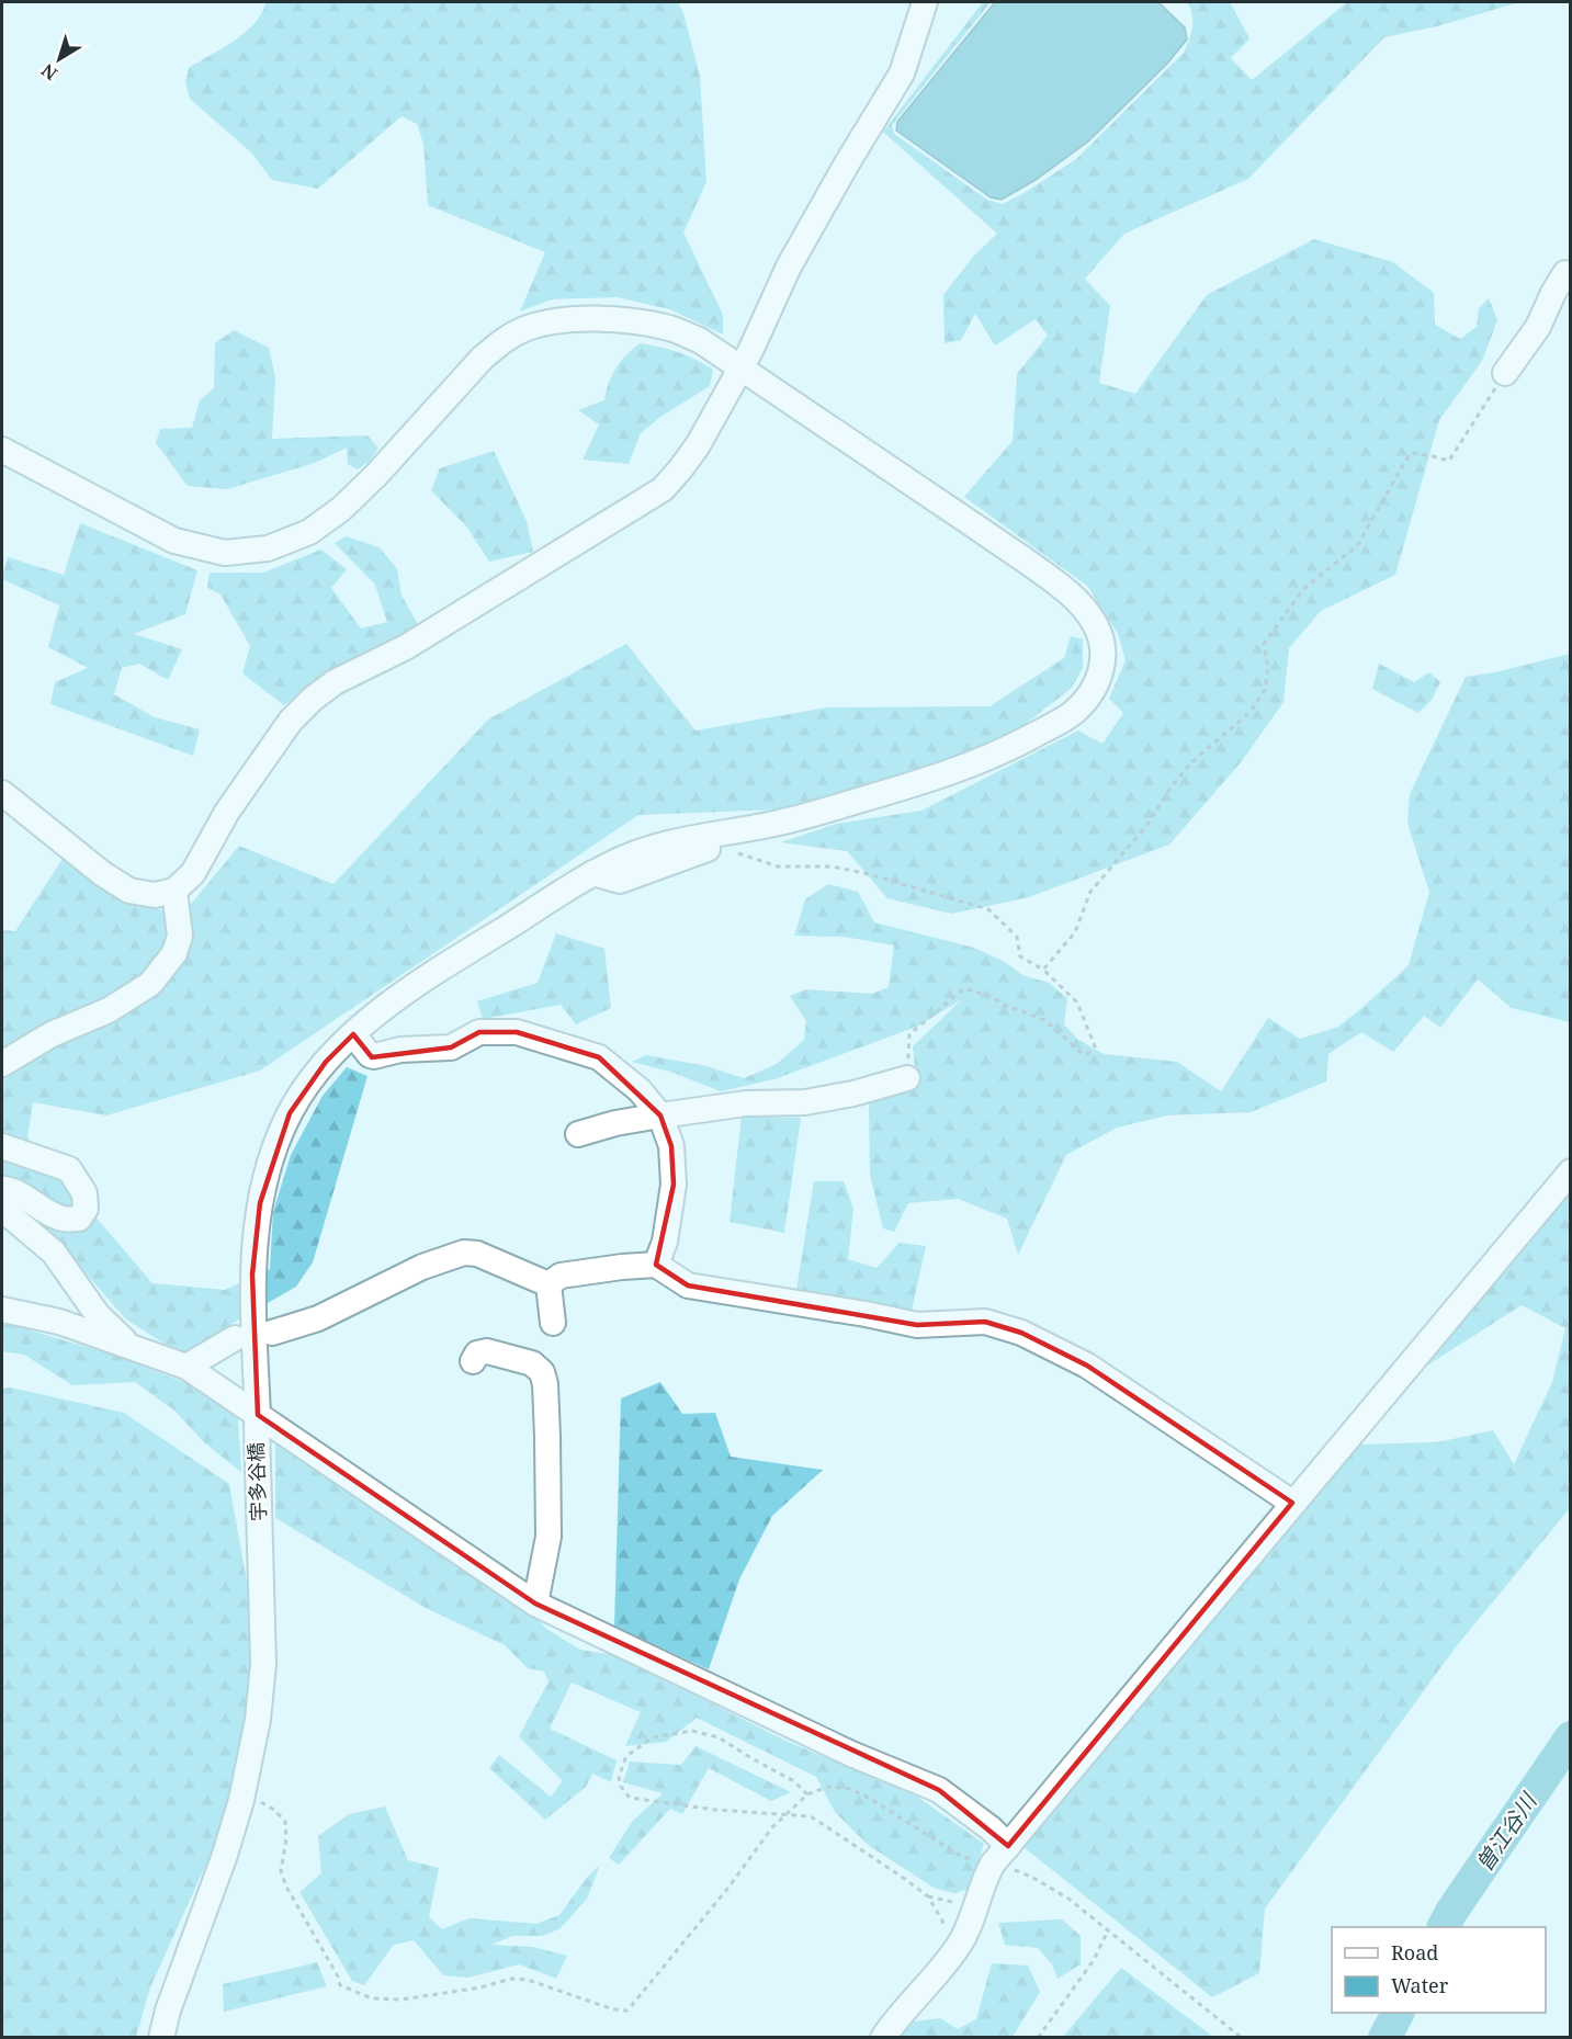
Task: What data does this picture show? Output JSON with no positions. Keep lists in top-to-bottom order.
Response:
{
  "streets": {
    "street": ["宇多谷橋"]
  },
  "water": ["曽江谷川"],
  "legend": ["Road", "Water"],
  "north": "bottom left"
}
